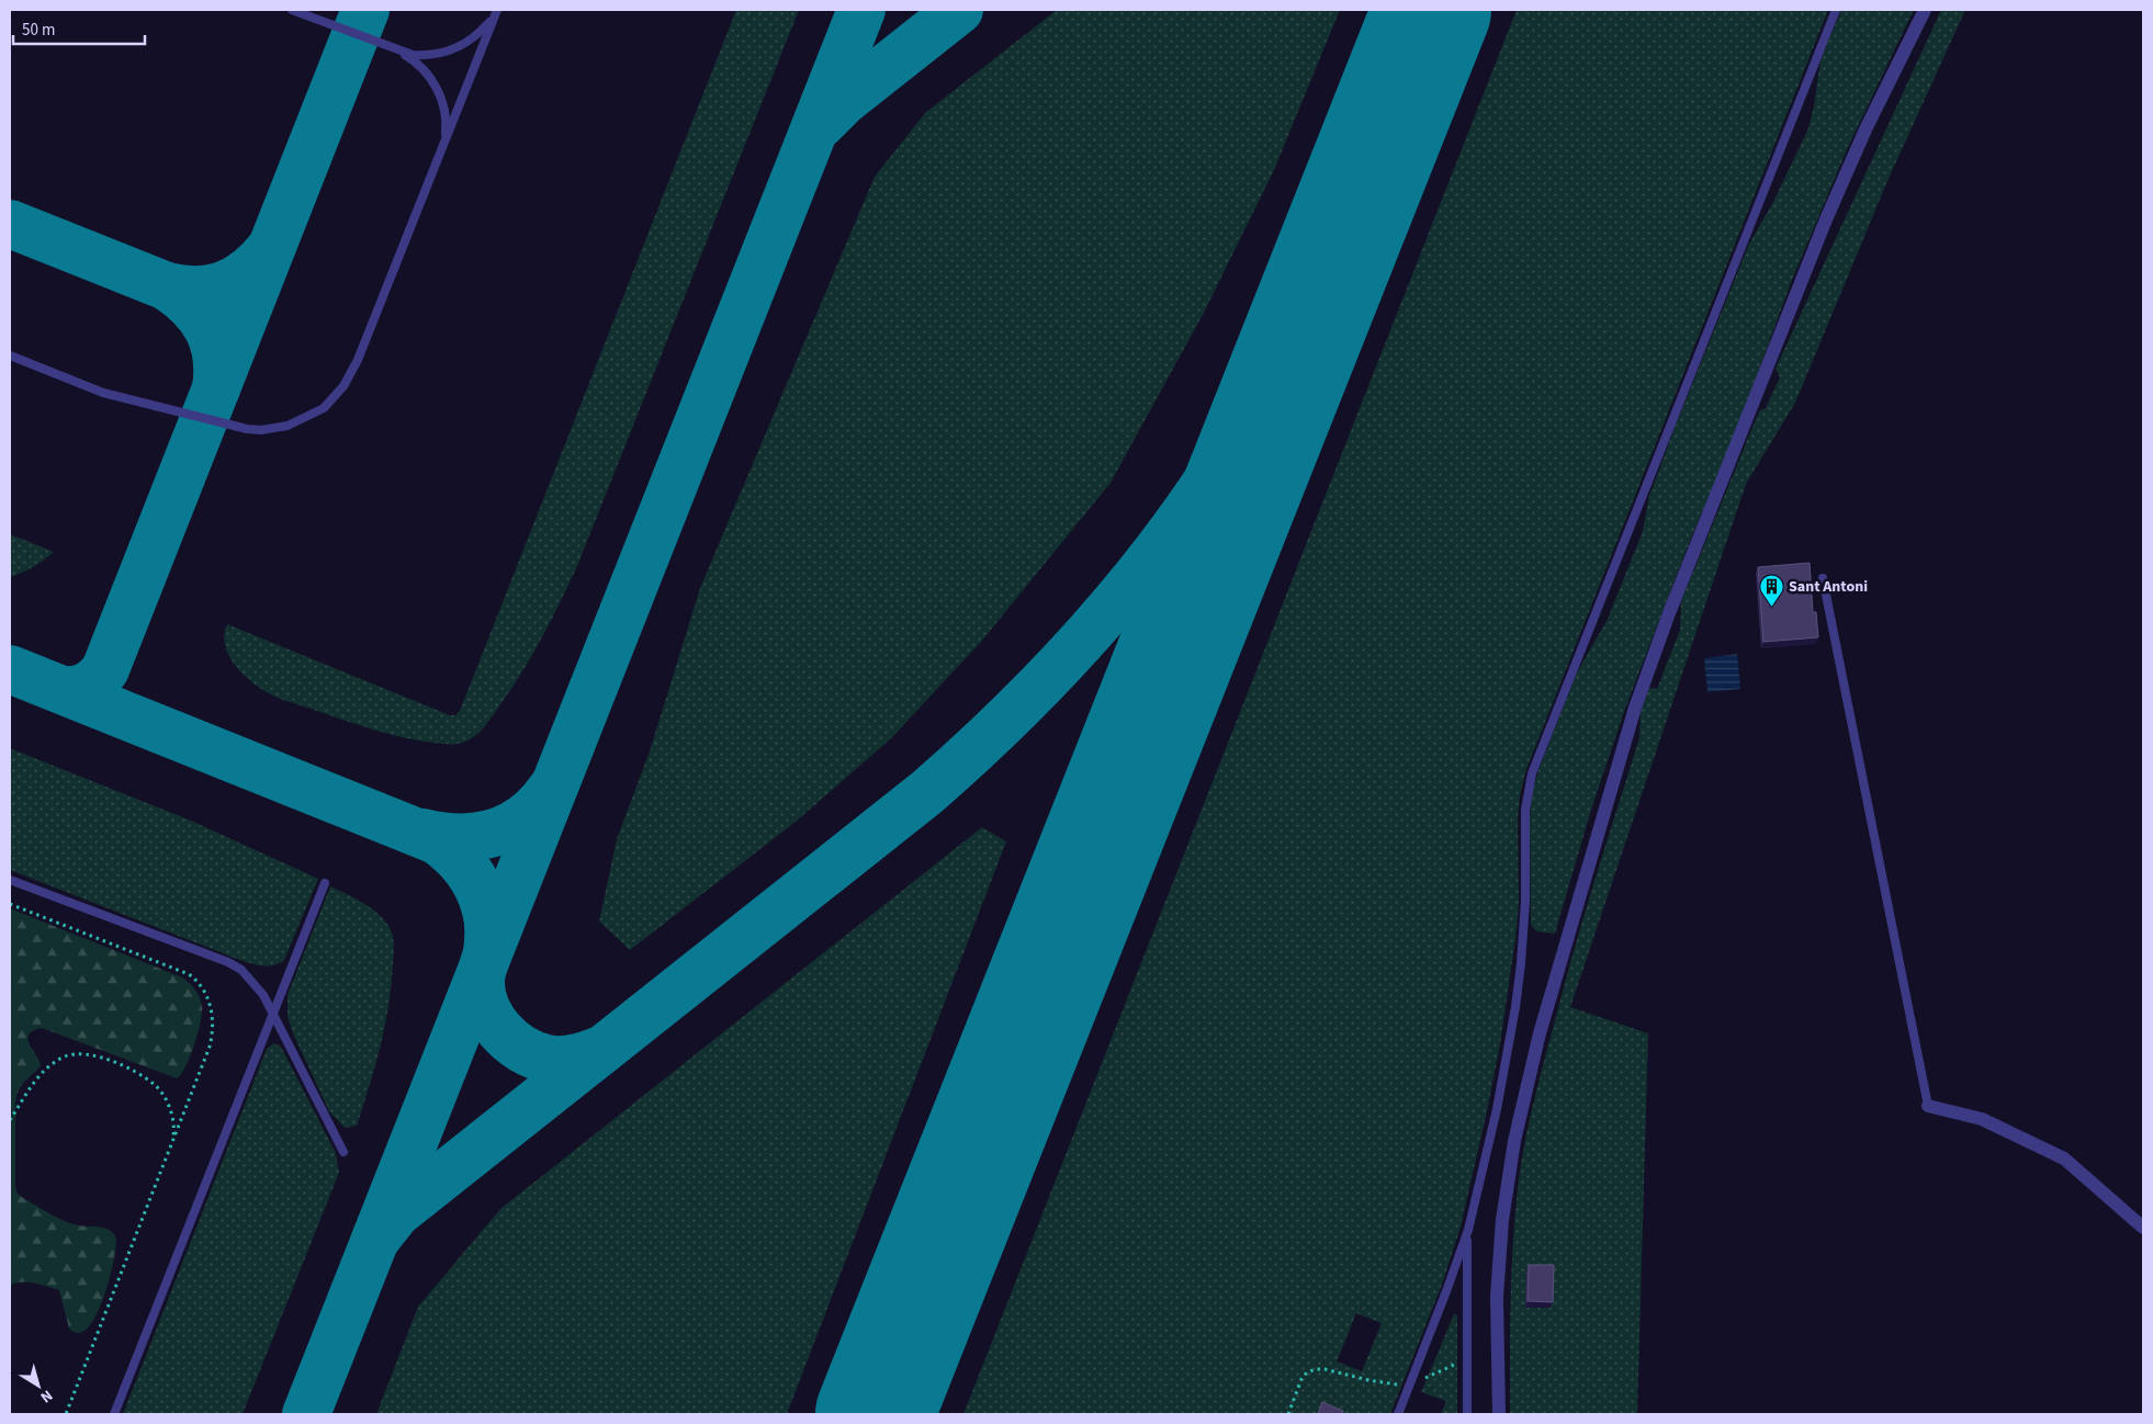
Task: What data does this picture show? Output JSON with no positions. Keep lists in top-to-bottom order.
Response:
{
  "places": {
    "building": ["Sant Antoni"]
  },
  "scale_bar": "50 m",
  "north": "bottom right"
}
